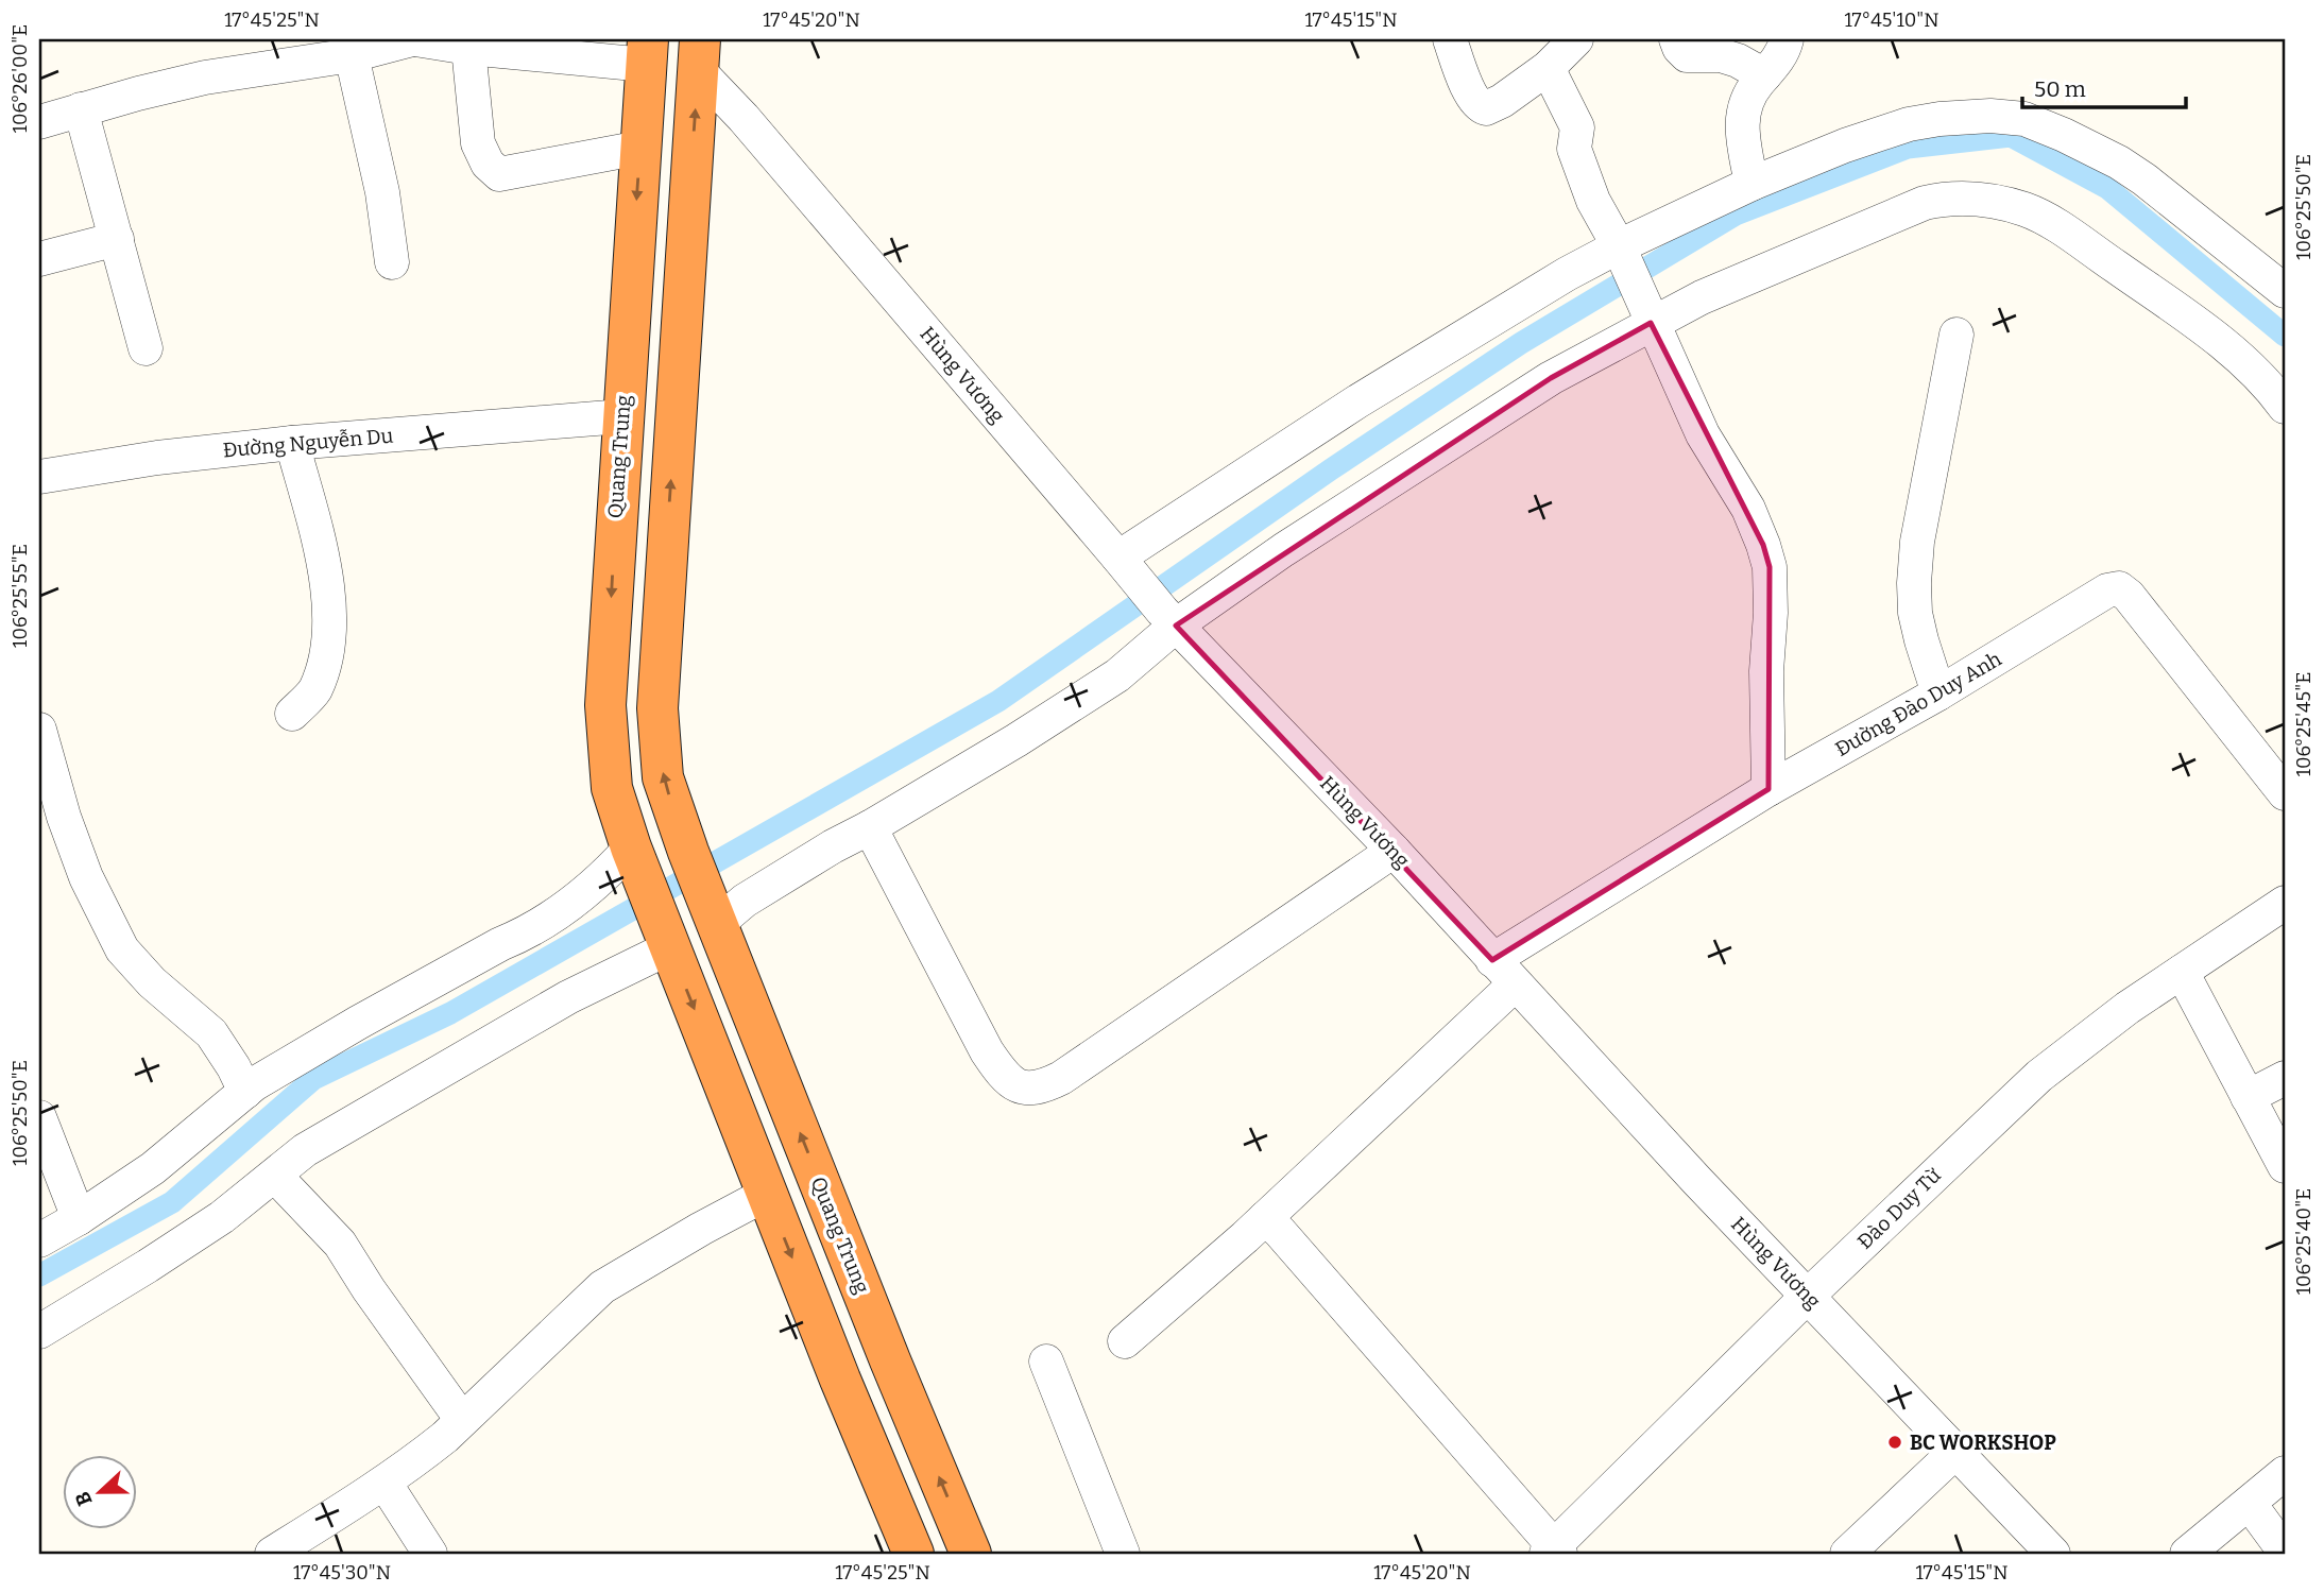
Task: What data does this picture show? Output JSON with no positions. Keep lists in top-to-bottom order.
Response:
{
  "streets": {
    "highway": ["Quang Trung"],
    "street": [
      "Hùng Vương",
      "Đường Nguyễn Du",
      "Đường Đào Duy Anh",
      "Đào Duy Từ"
    ]
  },
  "crossings": [
    ["Hùng Vương", "Đường Đào Duy Anh"],
    ["Hùng Vương", "Đào Duy Từ"],
    ["Đường Nguyễn Du", "Quang Trung"]
  ],
  "places": ["BC WORKSHOP"],
  "scale_bar": "50 m",
  "north": "left",
  "coordinates": [
    "17°45'25\"N",
    "17°45'20\"N",
    "17°45'15\"N",
    "17°45'10\"N",
    "106°26'00\"E",
    "106°25'50\"E",
    "106°25'55\"E",
    "106°25'45\"E",
    "106°25'40\"E",
    "17°45'30\"N"
  ]
}
